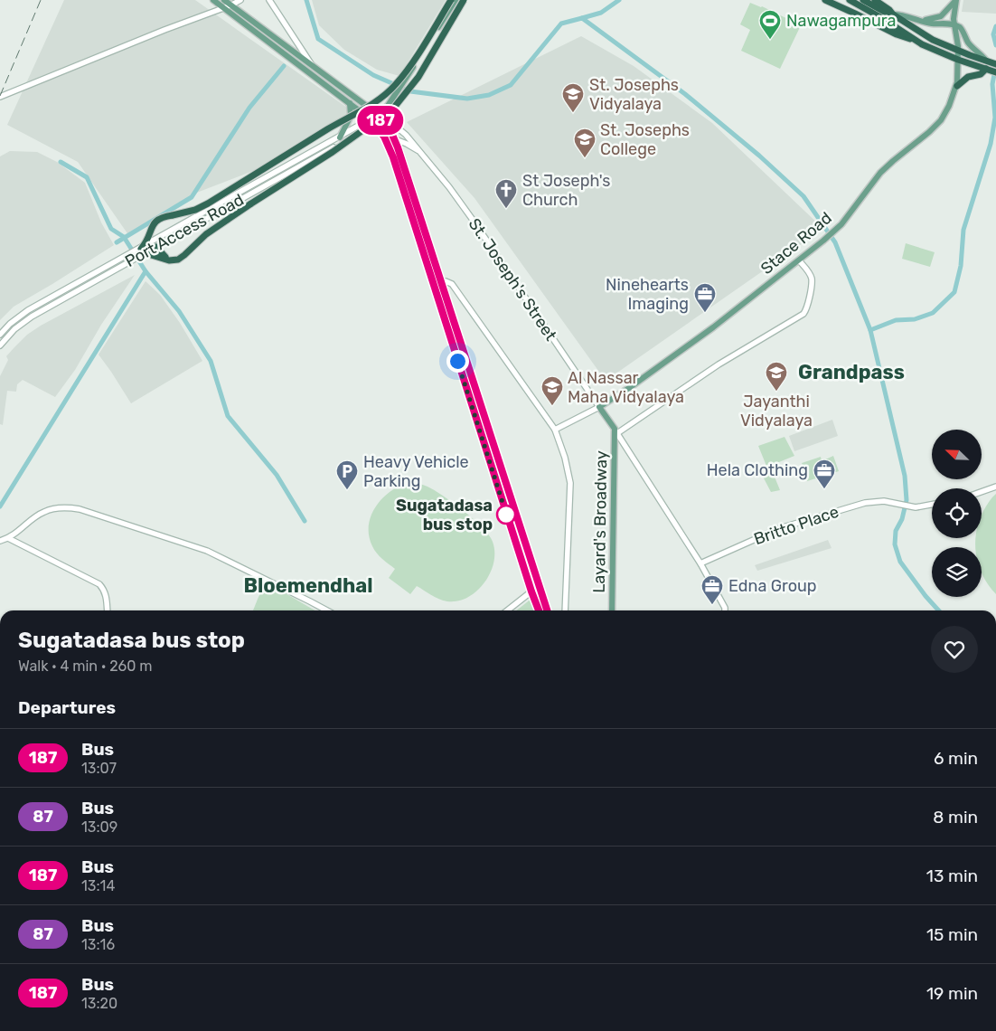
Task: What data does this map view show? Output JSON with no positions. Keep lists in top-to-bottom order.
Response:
{
  "streets": {
    "main road": [
      "Port Access Road",
      "Stace Road",
      "St. Joseph's Street",
      "Layard's Broadway",
      "Britto Place"
    ]
  },
  "crossings": [
    ["Stace Road", "St. Joseph's Street"]
  ],
  "districts": ["Grandpass", "Bloemendhal"],
  "places": {
    "sports": ["Nawagampura"],
    "school or university": [
      "St. Josephs Vidyalaya",
      "St. Josephs College",
      "Jayanthi Vidyalaya",
      "Al Nassar Maha Vidyalaya"
    ],
    "church": ["St Joseph's Church"],
    "office": ["Ninehearts Imaging", "Hela Clothing", "Edna Group"],
    "parking": ["Heavy Vehicle Parking"],
    "other": ["Sugatadasa bus stop"]
  },
  "lines": ["bus line 187"],
  "north": "top left",
  "page": {
    "on_map": "187",
    "heading": [
      ["Sugatadasa bus stop", "Walk · 4 min · 260 m"],
      "Departures"
    ],
    "list": [
      {
        "mark": "187",
        "name": "Bus",
        "note": "13:07",
        "value": "6 min"
      },
      {
        "mark": "87",
        "name": "Bus",
        "note": "13:09",
        "value": "8 min"
      },
      {
        "mark": "187",
        "name": "Bus",
        "note": "13:14",
        "value": "13 min"
      },
      {
        "mark": "87",
        "name": "Bus",
        "note": "13:16",
        "value": "15 min"
      },
      {
        "mark": "187",
        "name": "Bus",
        "note": "13:20",
        "value": "19 min"
      }
    ]
  }
}
